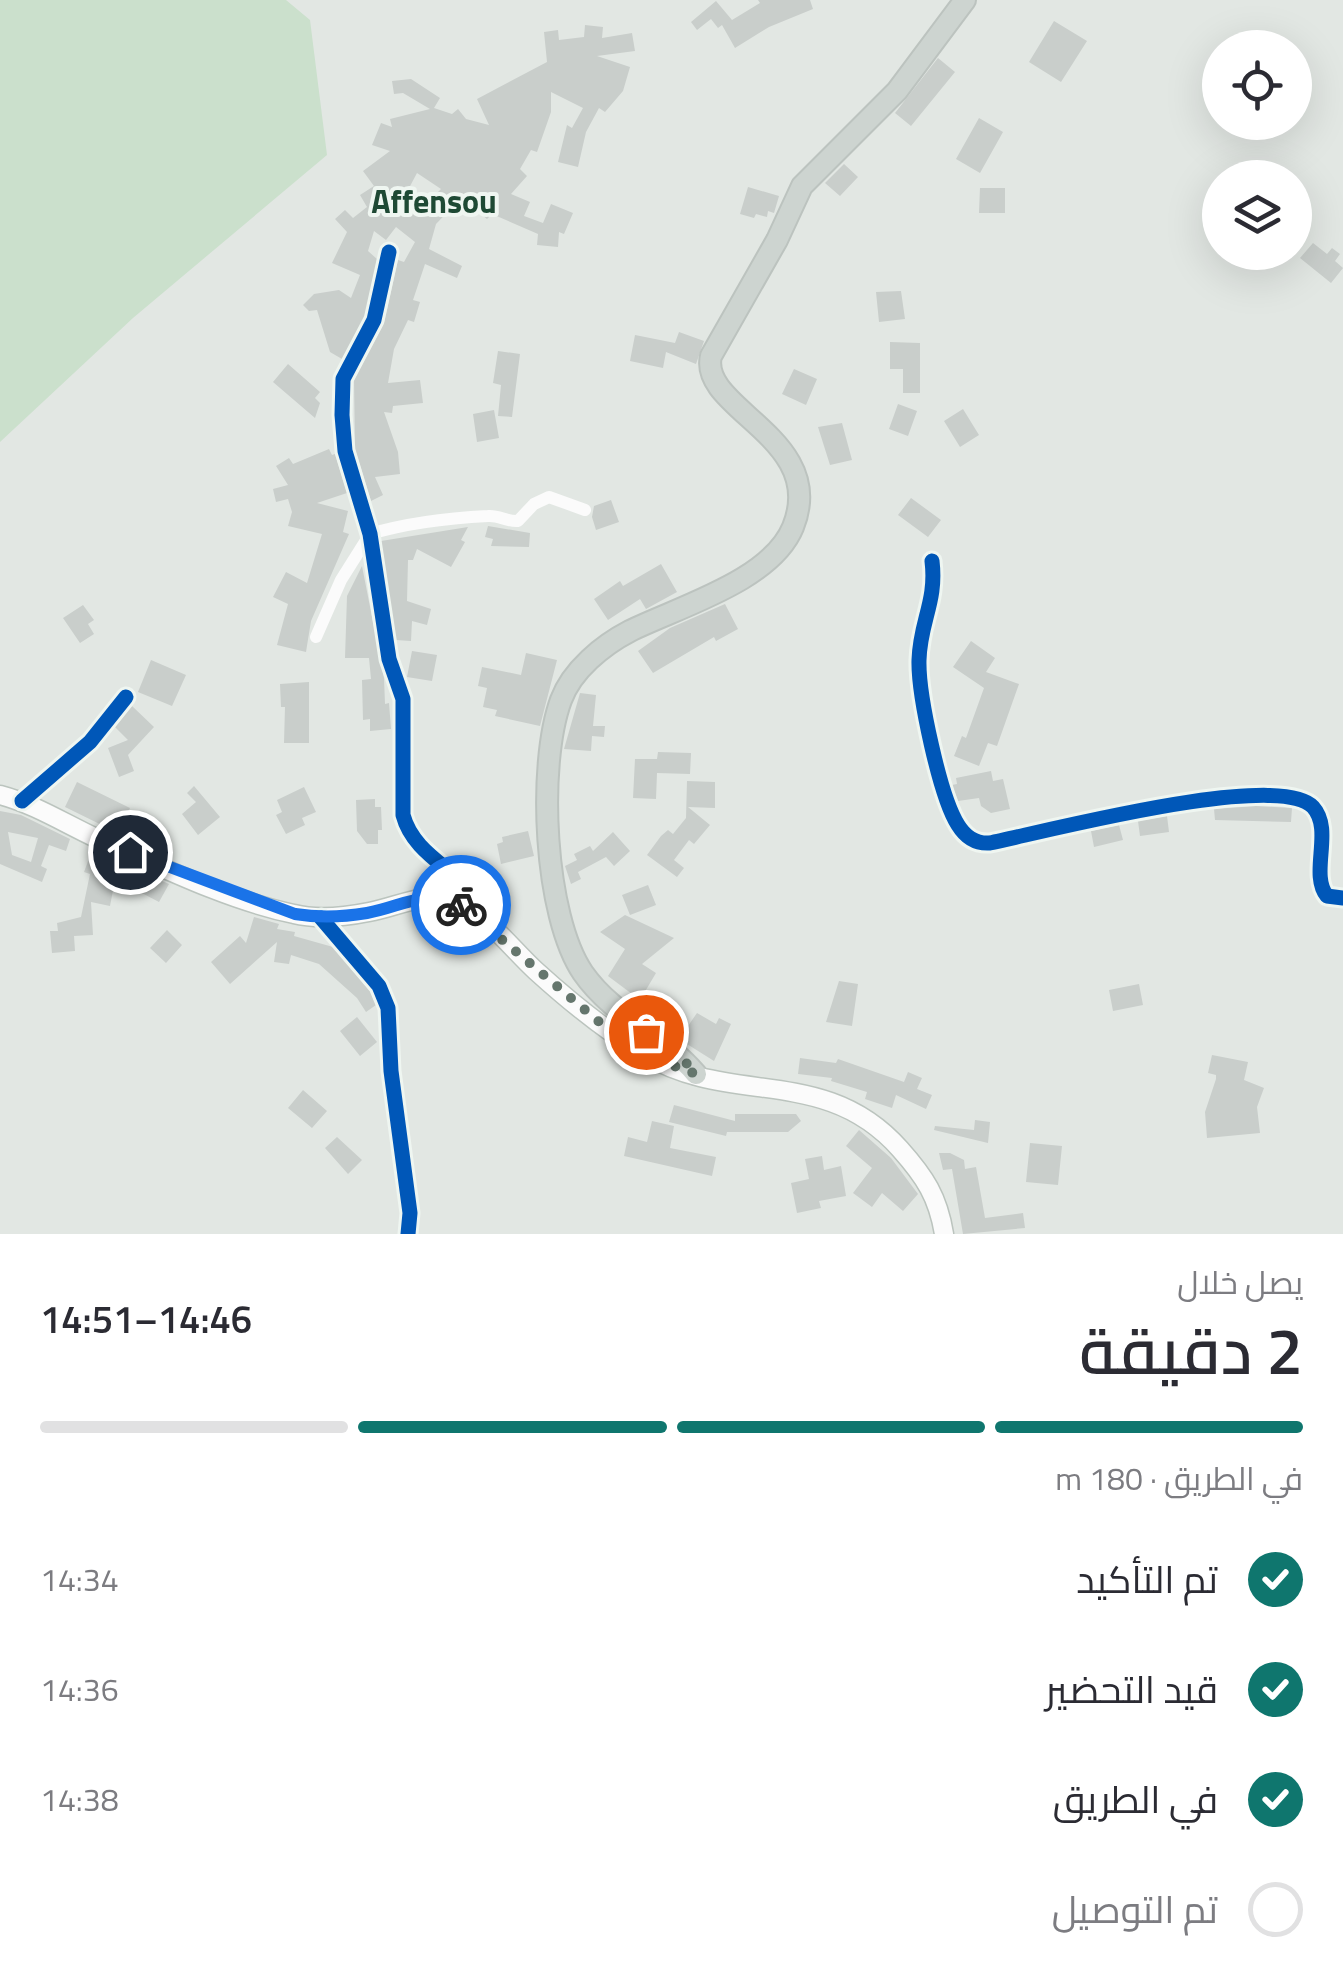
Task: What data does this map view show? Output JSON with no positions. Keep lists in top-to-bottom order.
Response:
{
  "districts": ["Affensou"],
  "page": {
    "heading": ["2 دقيقة", "يصل خلال", "14:46–14:51"],
    "bar": "في الطريق · 180 m",
    "list": [
      ["تم التأكيد", "14:34"],
      ["قيد التحضير", "14:36"],
      ["في الطريق", "14:38"],
      "تم التوصيل"
    ]
  }
}
